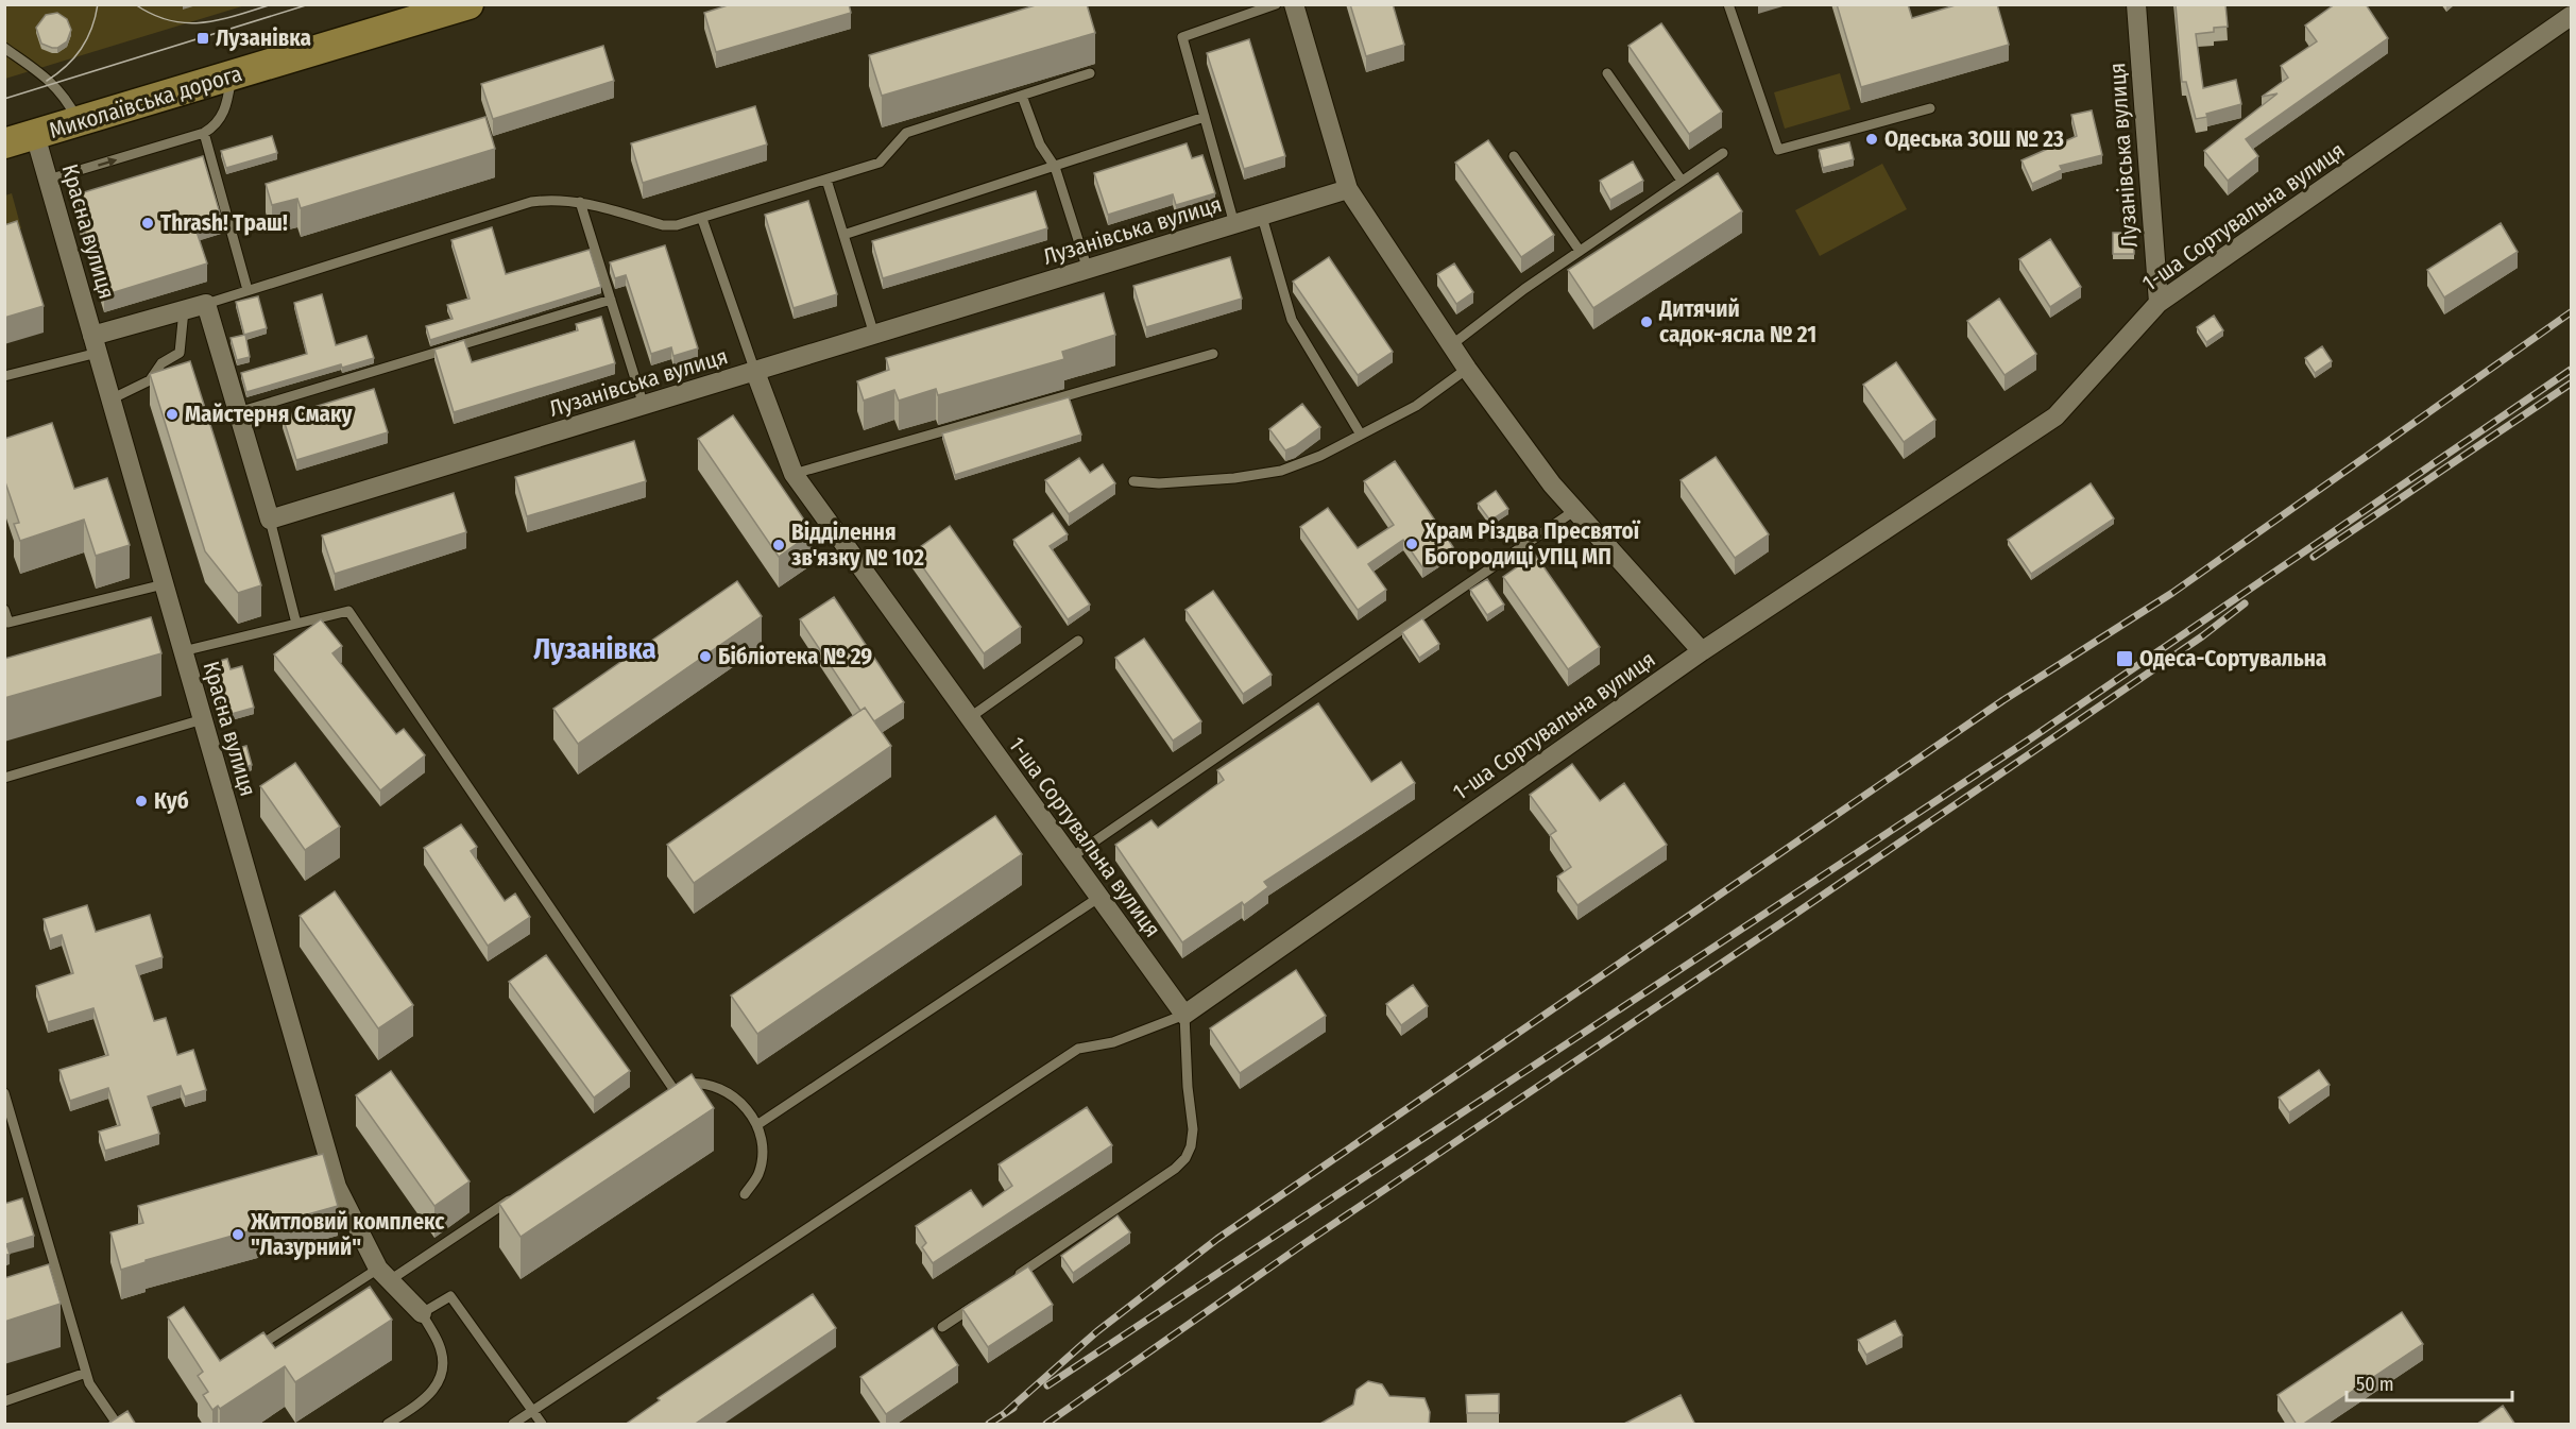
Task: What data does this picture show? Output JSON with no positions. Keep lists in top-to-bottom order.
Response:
{
  "streets": {
    "main road": ["Миколаївська дорога"],
    "street": ["Лузанівська вулиця", "1-ша Сортувальна вулиця", "Красна вулиця"]
  },
  "crossings": [
    ["Миколаївська дорога", "Красна вулиця"],
    ["Лузанівська вулиця", "1-ша Сортувальна вулиця"]
  ],
  "districts": ["Лузанівка"],
  "places": {
    "transit": ["Лузанівка", "Одеса-Сортувальна"],
    "other": [
      "Одеська ЗОШ № 23",
      "Thrash! Траш!",
      "Дитячий садок-ясла № 21",
      "Майстерня Смаку",
      "Храм Різдва Пресвятої Богородиці УПЦ МП",
      "Відділення зв'язку № 102",
      "Бібліотека № 29",
      "Куб",
      "Житловий комплекс \"Лазурний\""
    ]
  },
  "scale_bar": "50 m"
}
